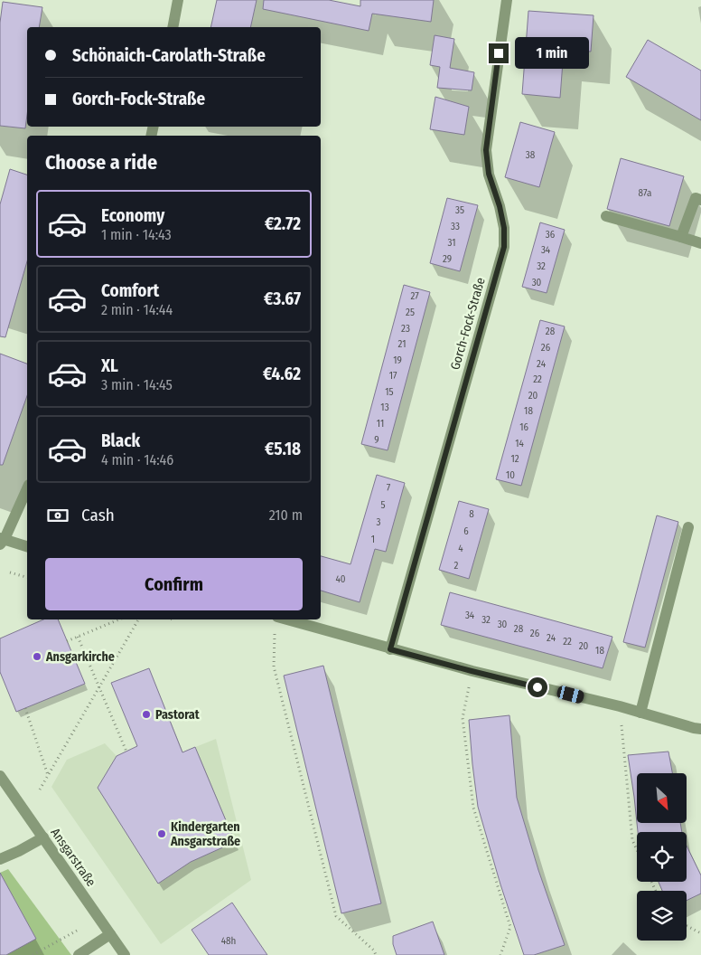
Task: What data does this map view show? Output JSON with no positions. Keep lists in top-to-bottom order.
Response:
{
  "streets": {
    "street": ["Gorch-Fock-Straße", "Ansgarstraße"]
  },
  "places": ["Ansgarkirche", "Pastorat", "Kindergarten Ansgarstraße"],
  "house_numbers": [
    "38",
    "87a",
    "35",
    "33",
    "36",
    "31",
    "34",
    "29",
    "32",
    "30",
    "27",
    "25",
    "23",
    "28",
    "21",
    "26",
    "19",
    "24",
    "17",
    "22",
    "15",
    "20",
    "13",
    "18",
    "11",
    "16",
    "9",
    "14",
    "12",
    "10",
    "7",
    "5",
    "8",
    "3",
    "6",
    "1",
    "4",
    "2",
    "40",
    "34",
    "32",
    "30",
    "28",
    "26",
    "24",
    "22",
    "20",
    "18",
    "48h"
  ],
  "north": "bottom right",
  "page": {
    "banner": ["Schönaich-Carolath-Straße", "Gorch-Fock-Straße"],
    "bubble": "1 min",
    "heading": "Choose a ride",
    "list": [
      {
        "name": "Economy",
        "note": "1 min · 14:43",
        "value": "€2.72"
      },
      {
        "name": "Comfort",
        "note": "2 min · 14:44",
        "value": "€3.67"
      },
      {
        "name": "XL",
        "note": "3 min · 14:45",
        "value": "€4.62"
      },
      {
        "name": "Black",
        "note": "4 min · 14:46",
        "value": "€5.18"
      }
    ],
    "pay": ["Cash", "210 m"],
    "buttons": "Confirm"
  }
}
